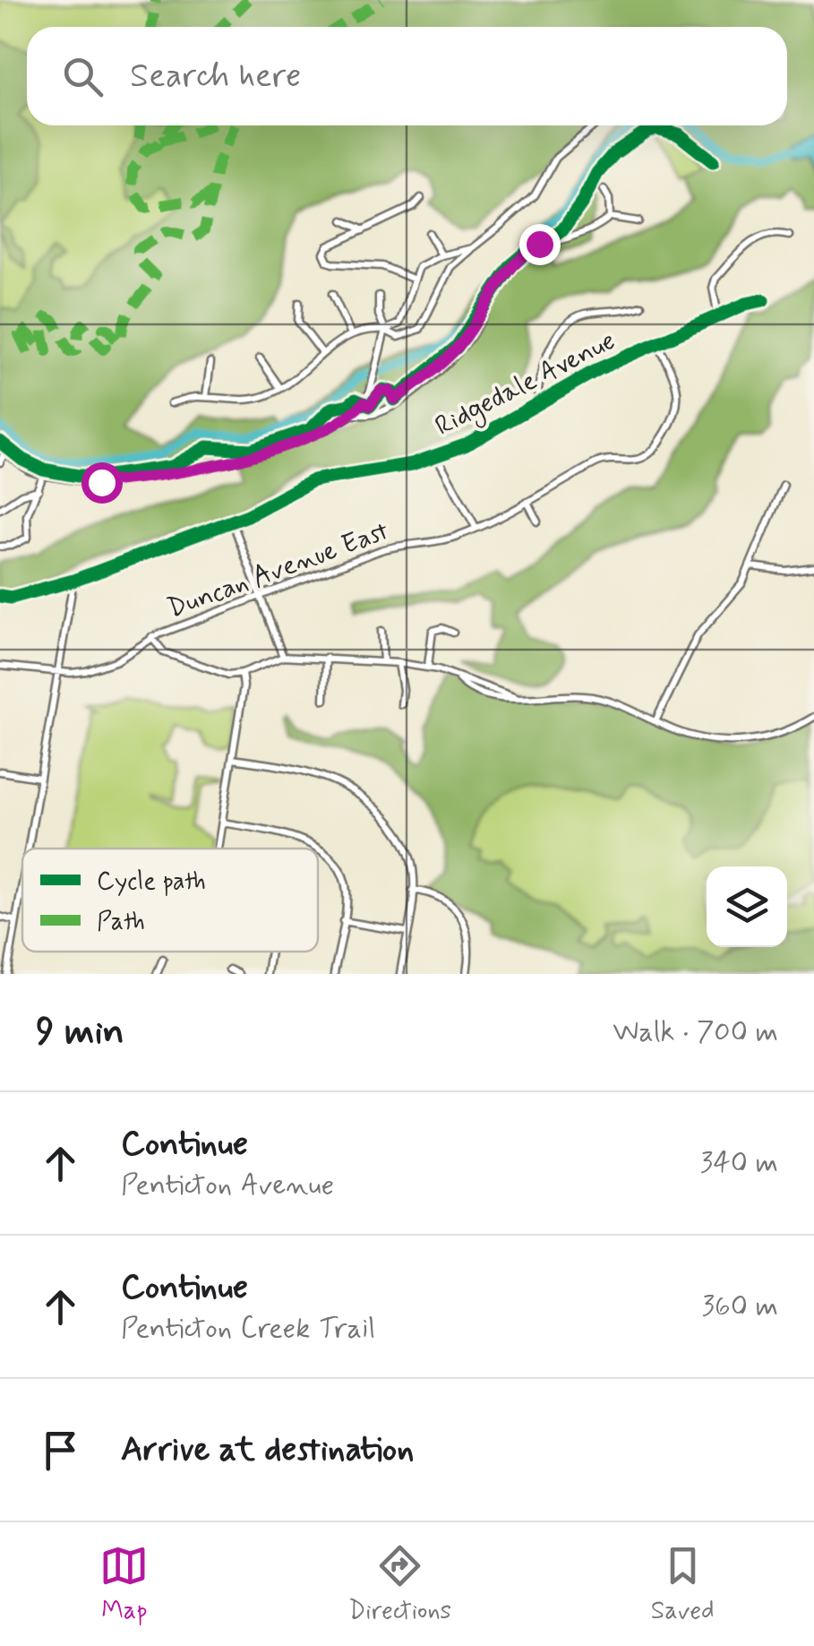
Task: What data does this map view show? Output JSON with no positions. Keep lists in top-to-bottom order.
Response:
{
  "streets": {
    "street": ["Ridgedale Avenue", "Duncan Avenue East"]
  },
  "crossings": [
    ["Ridgedale Avenue", "Duncan Avenue East"]
  ],
  "legend": ["Cycle path", "Path"],
  "page": {
    "search": "Search here",
    "heading": ["9 min", "Walk · 700 m"],
    "list": [
      ["Continue", "Penticton Avenue", "340 m"],
      ["Continue", "Penticton Creek Trail", "360 m"],
      "Arrive at destination"
    ],
    "nav": ["Map", "Directions", "Saved"]
  }
}
